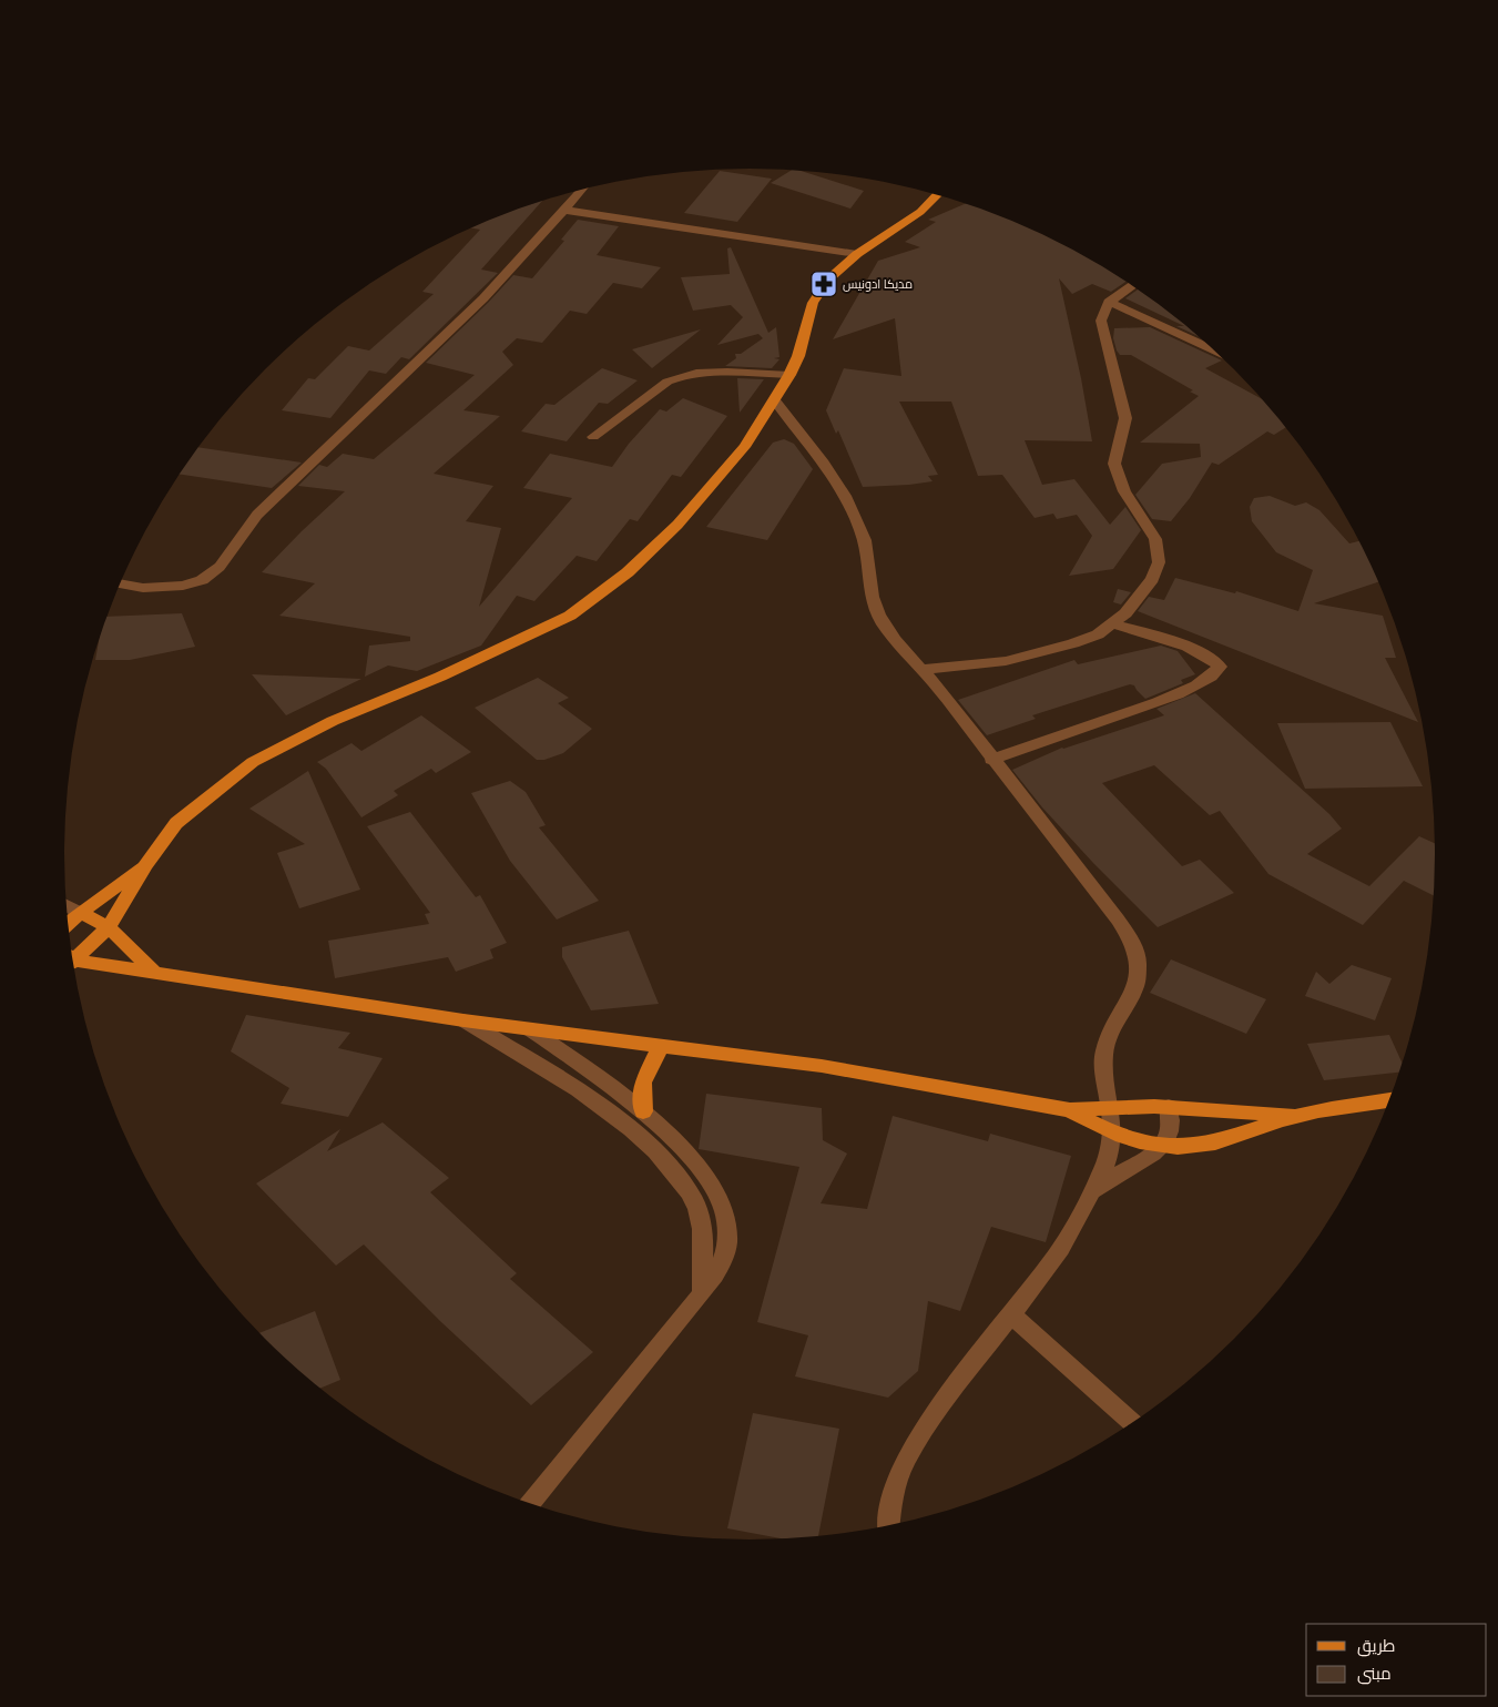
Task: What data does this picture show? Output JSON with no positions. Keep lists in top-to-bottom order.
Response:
{
  "places": {
    "pharmacy": ["مديكا ادونيس"]
  },
  "legend": ["طريق", "مبنى"]
}
